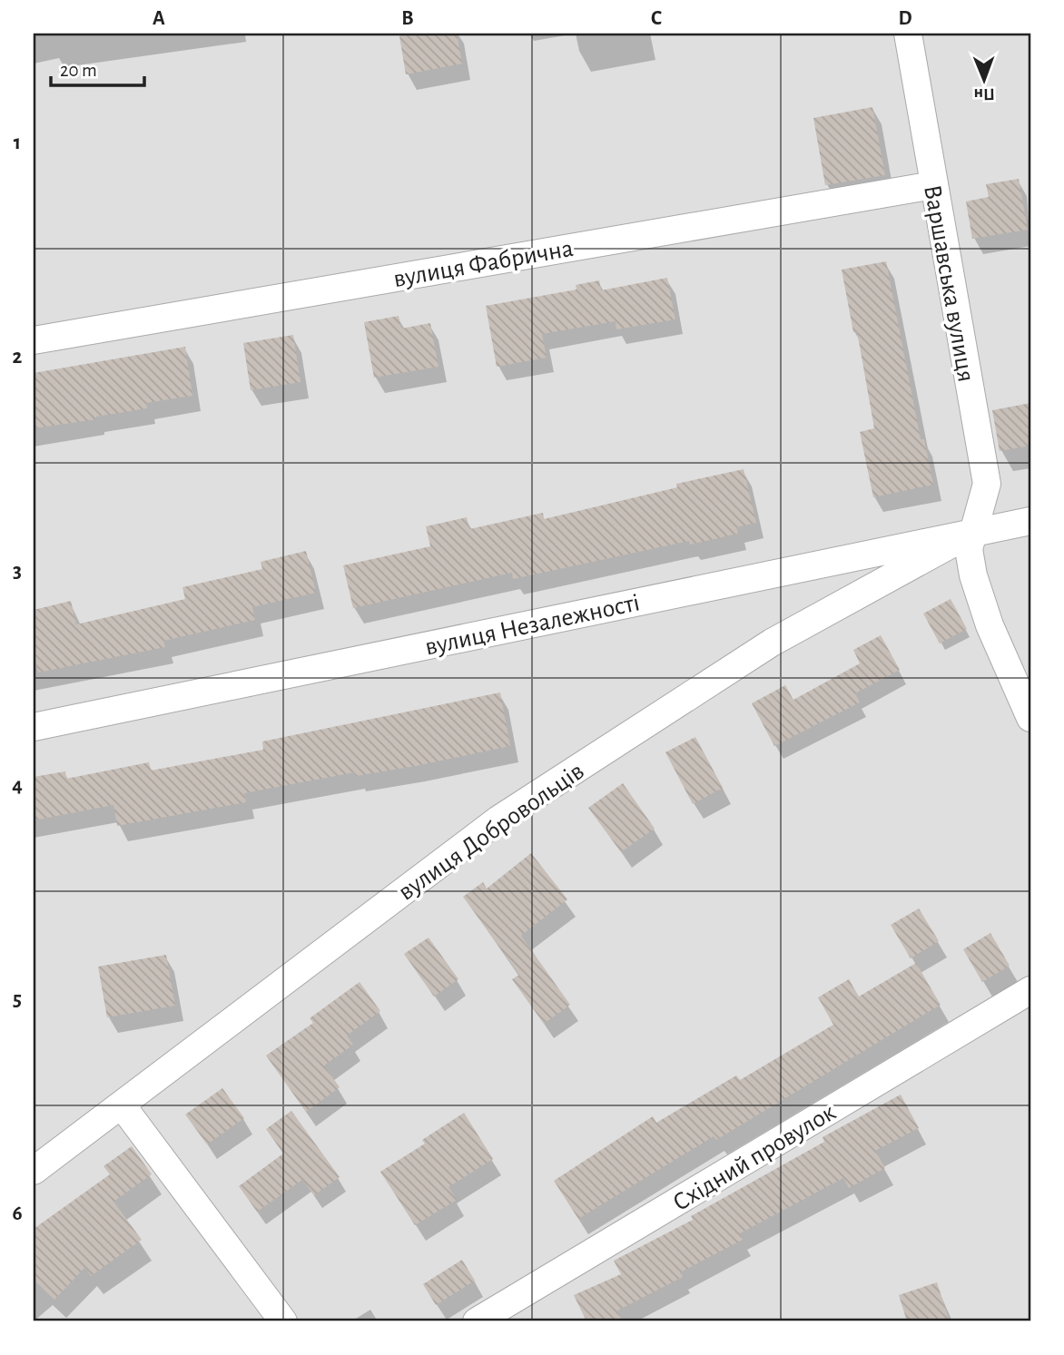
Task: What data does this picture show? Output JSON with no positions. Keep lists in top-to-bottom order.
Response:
{
  "streets": {
    "street": [
      "вулиця Фабрична",
      "Варшавська вулиця",
      "вулиця Незалежності",
      "вулиця Добровольців",
      "Східний провулок"
    ]
  },
  "crossings": [
    ["вулиця Фабрична", "Варшавська вулиця"],
    ["Варшавська вулиця", "вулиця Незалежності"],
    ["Варшавська вулиця", "вулиця Добровольців"],
    ["вулиця Незалежності", "вулиця Добровольців"]
  ],
  "scale_bar": "20 m",
  "north": "bottom",
  "grid": {
    "columns": [
      "A",
      "B",
      "C",
      "D"
    ],
    "rows": [
      "1",
      "2",
      "3",
      "4",
      "5",
      "6"
    ]
  }
}
